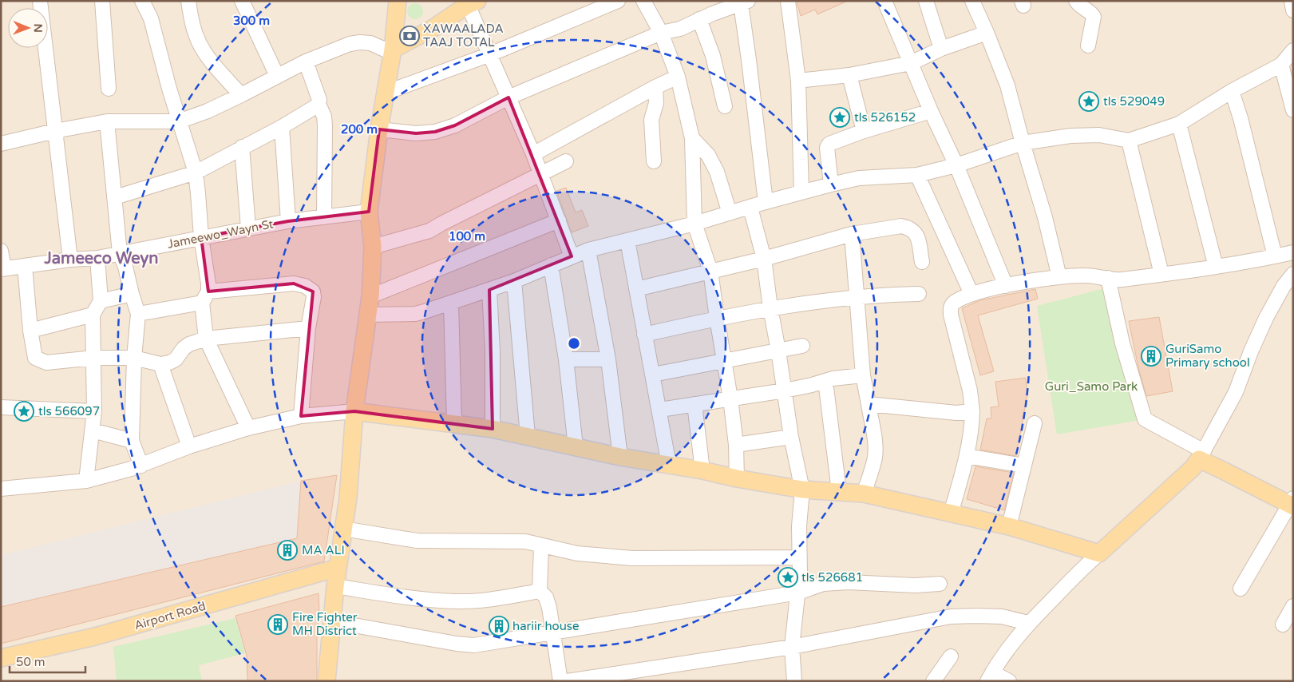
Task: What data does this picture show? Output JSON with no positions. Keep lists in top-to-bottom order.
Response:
{
  "streets": {
    "main road": ["Airport Road"],
    "street": ["Jameewo_Wayn St"]
  },
  "districts": ["Jameeco Weyn"],
  "parks": ["Guri_Samo Park"],
  "places": {
    "bank": ["XAWAALADA TAAJ TOTAL"],
    "place": [
      "tls 529049",
      "tls 526152",
      "tls 566097",
      "tls 526681"
    ],
    "building": [
      "GuriSamo Primary school",
      "MA ALI",
      "Fire Fighter MH District",
      "hariir house"
    ]
  },
  "scale_bar": "50 m",
  "north": "right",
  "rings": ["300 m", "200 m", "100 m"]
}
